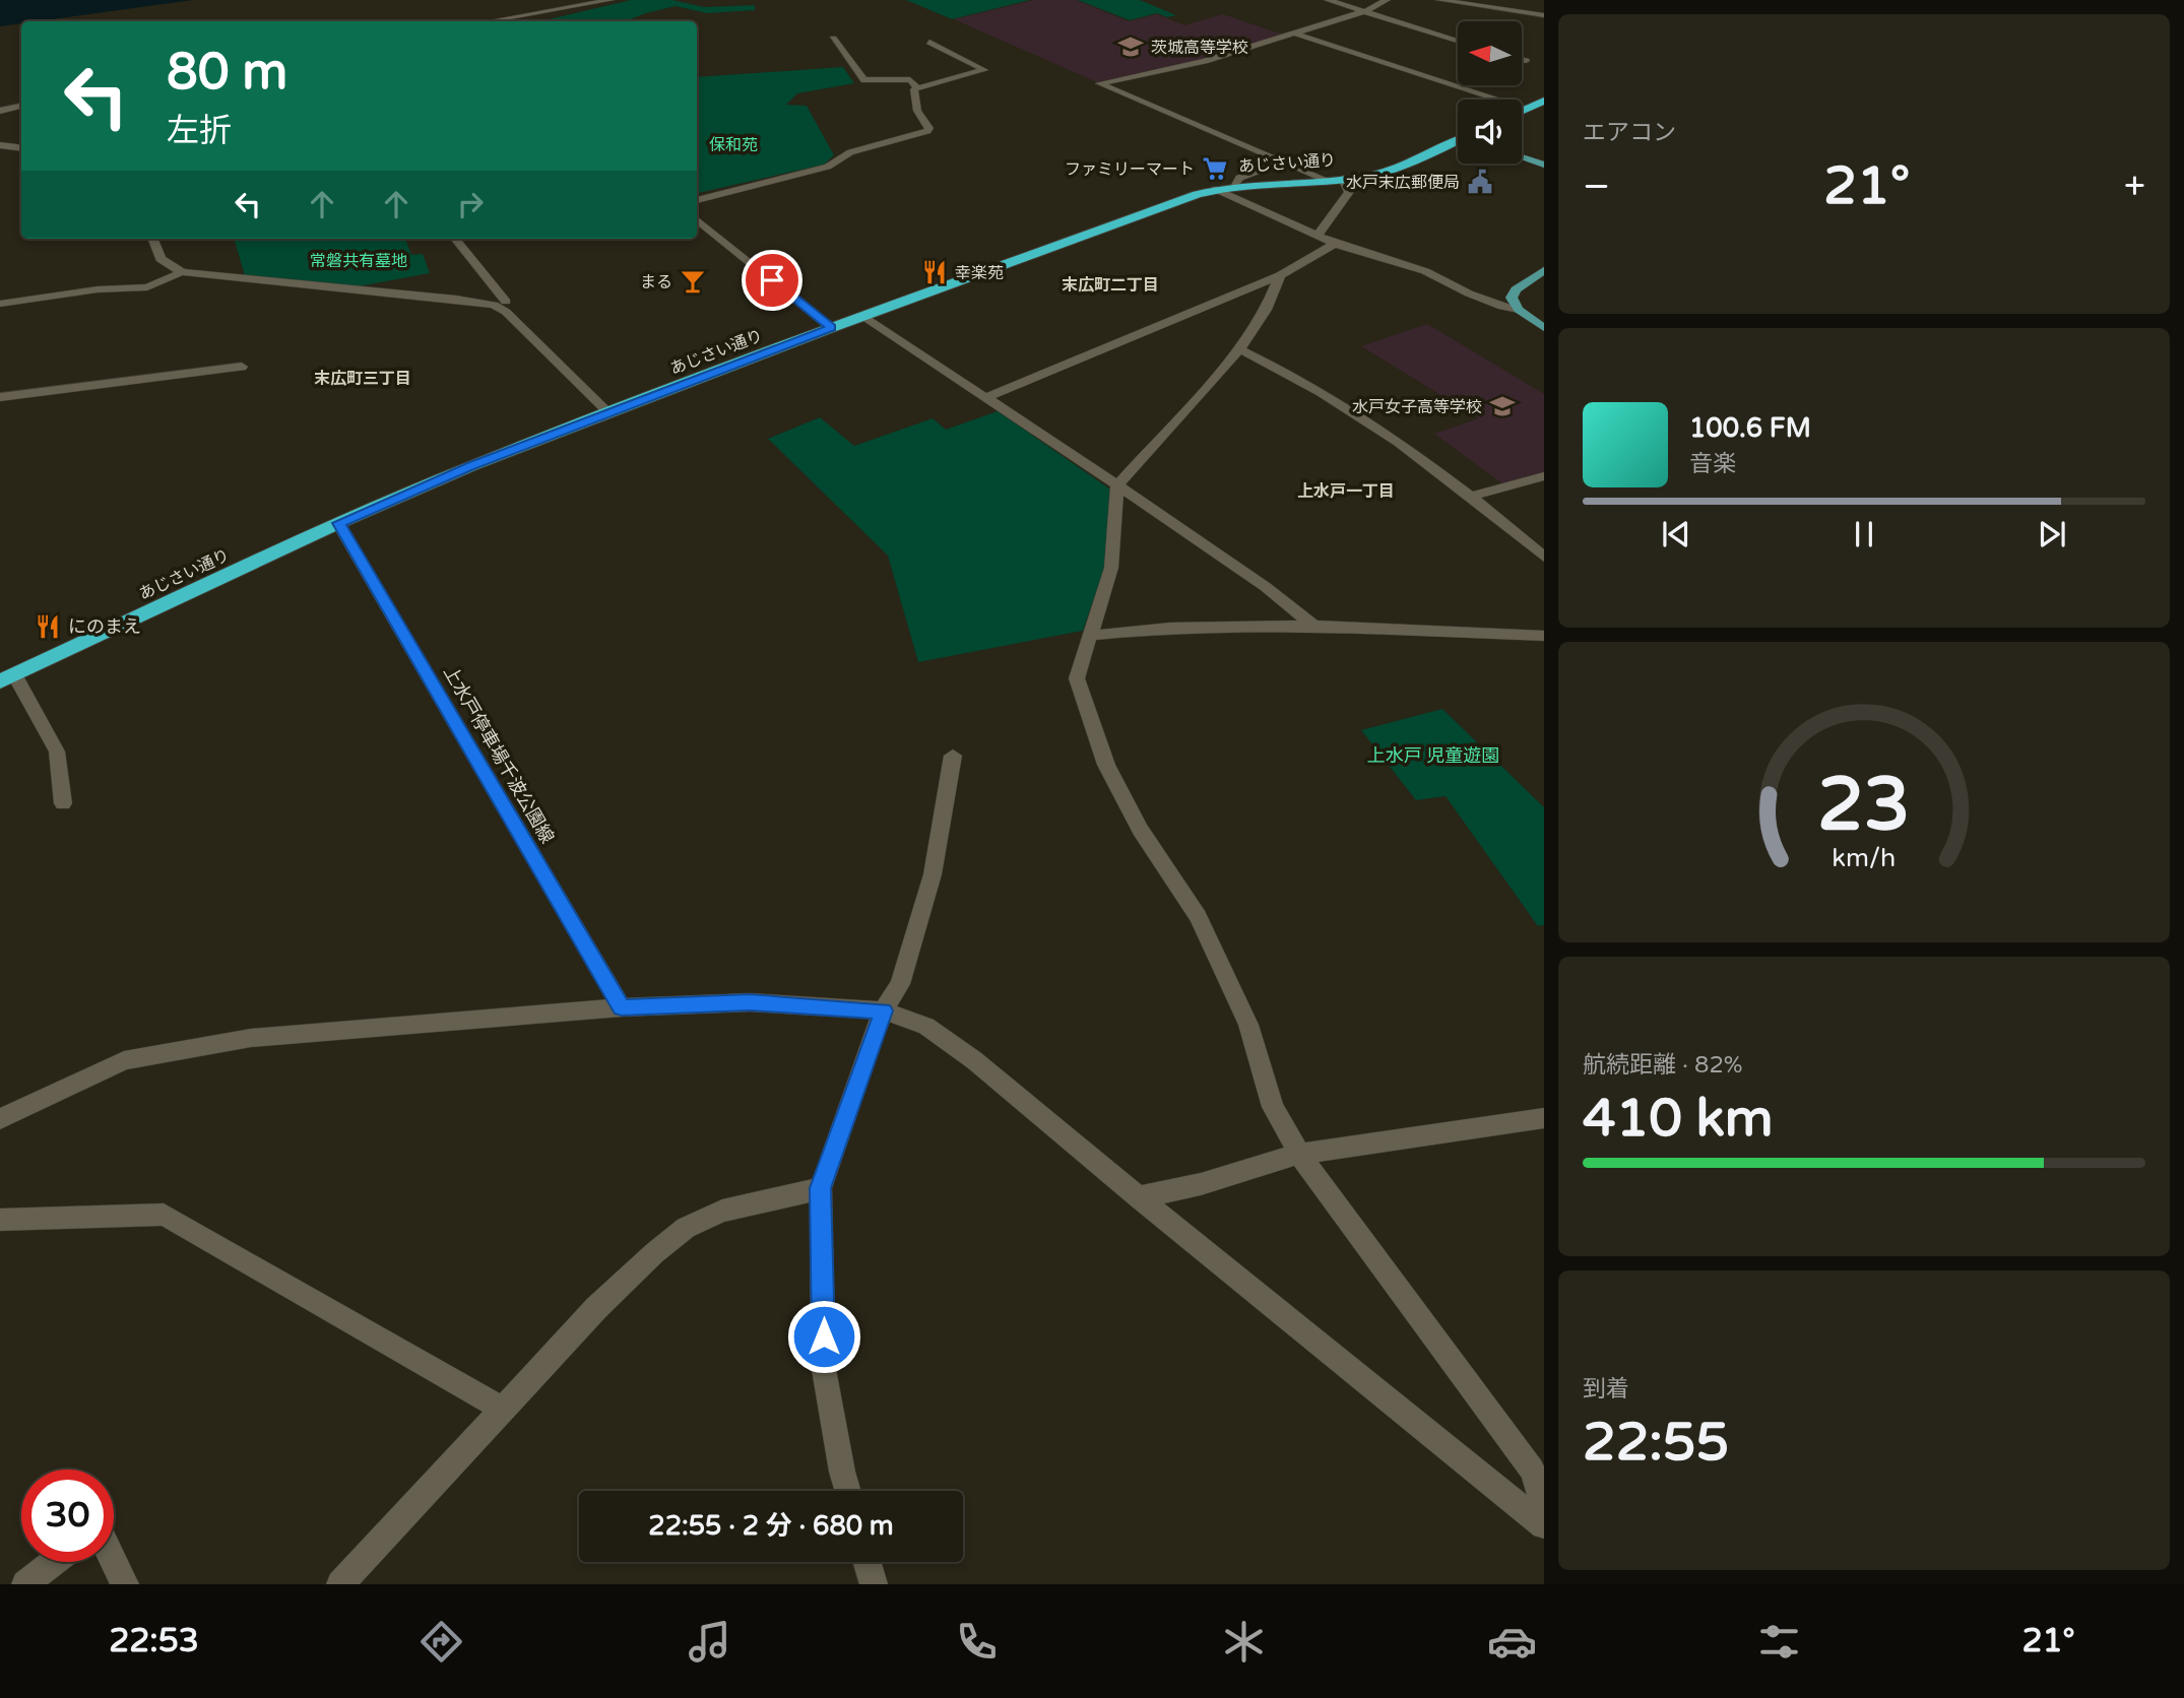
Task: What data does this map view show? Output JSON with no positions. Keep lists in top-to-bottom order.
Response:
{
  "streets": {
    "highway": ["あじさい通り"],
    "main road": ["上水戸停車場千波公園線"]
  },
  "crossings": [
    ["あじさい通り", "上水戸停車場千波公園線"]
  ],
  "districts": ["末広町二丁目", "末広町三丁目", "上水戸一丁目"],
  "parks": ["保和苑", "常磐共有墓地", "上水戸 児童遊園"],
  "places": {
    "school or university": ["茨城高等学校", "水戸女子高等学校"],
    "supermarket": ["ファミリーマート"],
    "public building": ["水戸末広郵便局"],
    "restaurant": ["幸楽苑", "にのまえ"],
    "bar": ["まる"]
  },
  "north": "left",
  "page": {
    "tile": [
      "エアコン",
      ["航続距離 · 82%", "410 km"],
      ["到着", "22:55"]
    ],
    "turn": ["80 m", "左折"],
    "heat": ["−", "21°", "+"],
    "song": ["100.6 FM", "音楽"],
    "limit": "30",
    "trip": "22:55 · 2 分 · 680 m",
    "tabs": ["22:53", "21°"],
    "gauge": ["23", "km/h"]
  }
}
